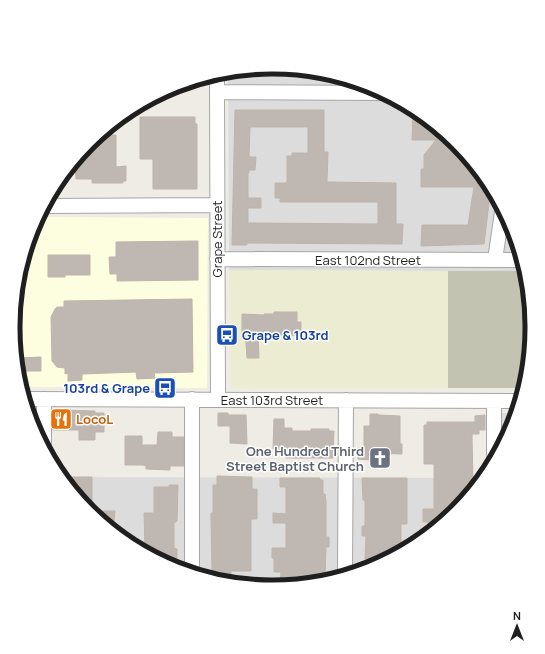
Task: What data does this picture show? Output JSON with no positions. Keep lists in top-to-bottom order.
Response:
{
  "streets": {
    "street": ["Grape Street", "East 102nd Street", "East 103rd Street"]
  },
  "crossings": [
    ["Grape Street", "East 102nd Street"],
    ["Grape Street", "East 103rd Street"]
  ],
  "places": {
    "bus stop": ["Grape & 103rd", "103rd & Grape"],
    "restaurant": ["LocoL"],
    "church": ["One Hundred Third Street Baptist Church"]
  },
  "north": "top"
}
